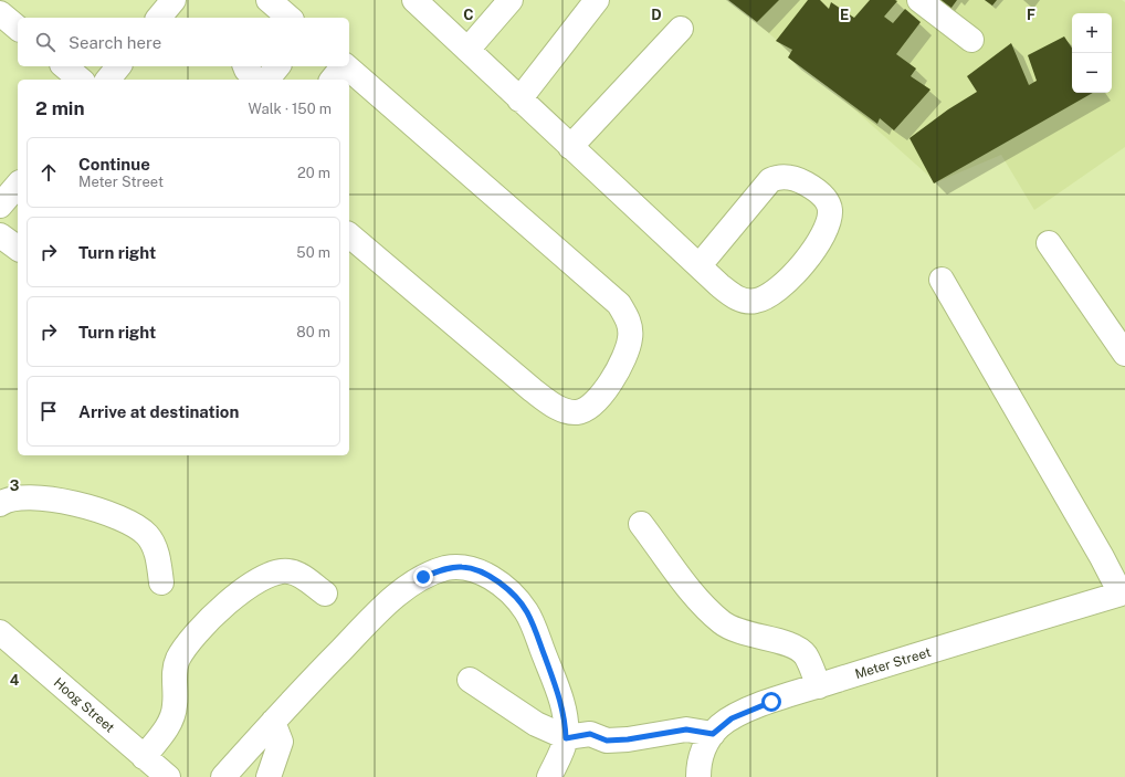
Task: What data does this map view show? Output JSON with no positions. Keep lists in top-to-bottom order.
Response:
{
  "streets": {
    "street": ["Meter Street", "Hoog Street"]
  },
  "page": {
    "map_buttons": ["+", "−"],
    "search": "Search here",
    "heading": ["2 min", "Walk · 150 m"],
    "list": [
      ["Continue", "Meter Street", "20 m"],
      ["Turn right", "50 m"],
      ["Turn right", "80 m"],
      "Arrive at destination"
    ]
  },
  "grid": {
    "columns": [
      "C",
      "D",
      "E",
      "F"
    ],
    "rows": ["3", "4"]
  }
}
